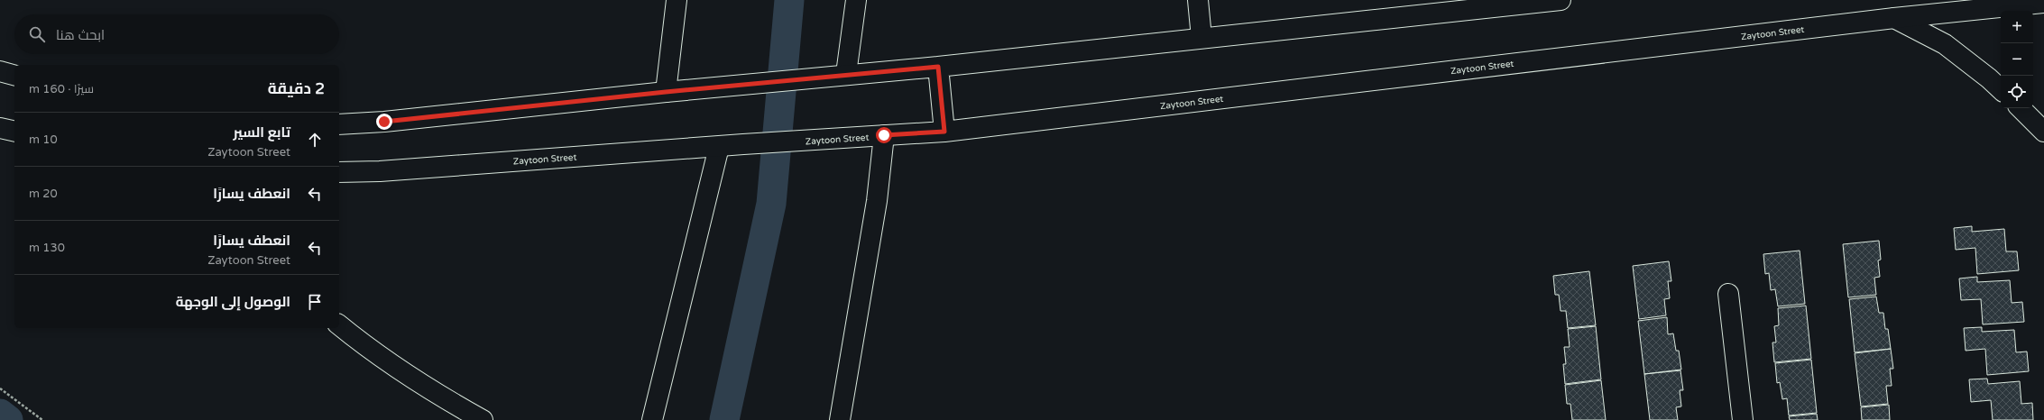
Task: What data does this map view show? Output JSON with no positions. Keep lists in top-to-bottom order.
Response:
{
  "streets": {
    "main road": ["Zaytoon Street"]
  },
  "page": {
    "map_buttons": ["+", "−"],
    "search": "ابحث هنا",
    "heading": ["2 دقيقة", "سيرًا · 160 m"],
    "list": [
      ["تابع السير", "Zaytoon Street", "10 m"],
      ["انعطف يسارًا", "20 m"],
      ["انعطف يسارًا", "Zaytoon Street", "130 m"],
      "الوصول إلى الوجهة"
    ]
  }
}
